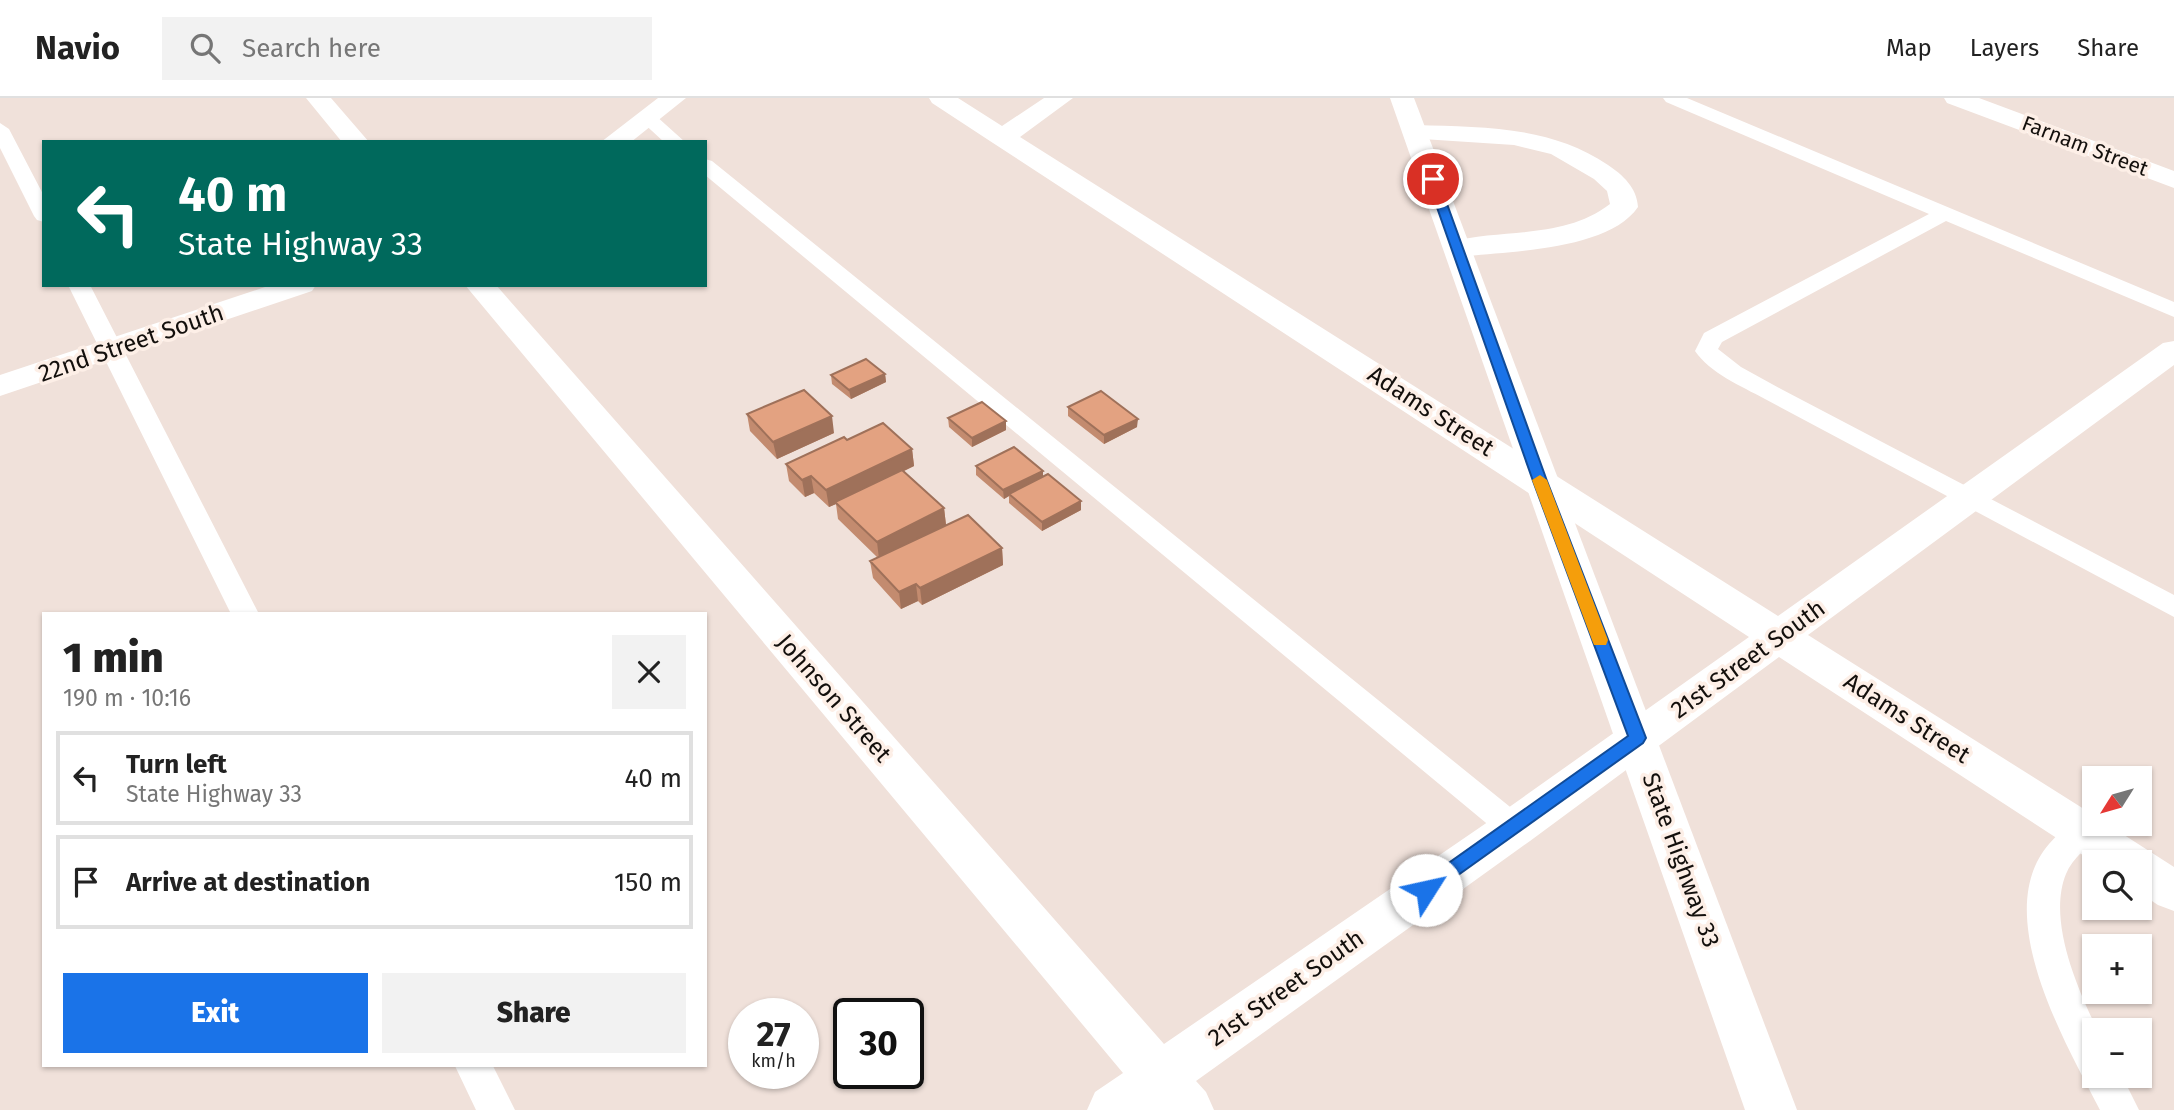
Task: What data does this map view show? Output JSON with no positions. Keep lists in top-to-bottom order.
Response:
{
  "streets": {
    "street": [
      "Farnam Street",
      "22nd Street South",
      "Adams Street",
      "21st Street South",
      "Johnson Street",
      "State Highway 33"
    ]
  },
  "crossings": [
    ["Adams Street", "21st Street South"],
    ["Adams Street", "State Highway 33"],
    ["21st Street South", "Johnson Street"],
    ["21st Street South", "State Highway 33"]
  ],
  "north": "bottom left",
  "page": {
    "header": "Navio",
    "search": "Search here",
    "nav": ["Map", "Layers", "Share"],
    "turn": ["40 m", "State Highway 33"],
    "heading": ["1 min", "190 m · 10:16"],
    "list": [
      {
        "name": "Turn left",
        "note": "State Highway 33",
        "value": "40 m"
      },
      {
        "name": "Arrive at destination",
        "value": "150 m"
      }
    ],
    "map_buttons": ["+", "−"],
    "buttons": ["Exit", "Share"],
    "speed": "27 km/h",
    "limit": "30"
  }
}
